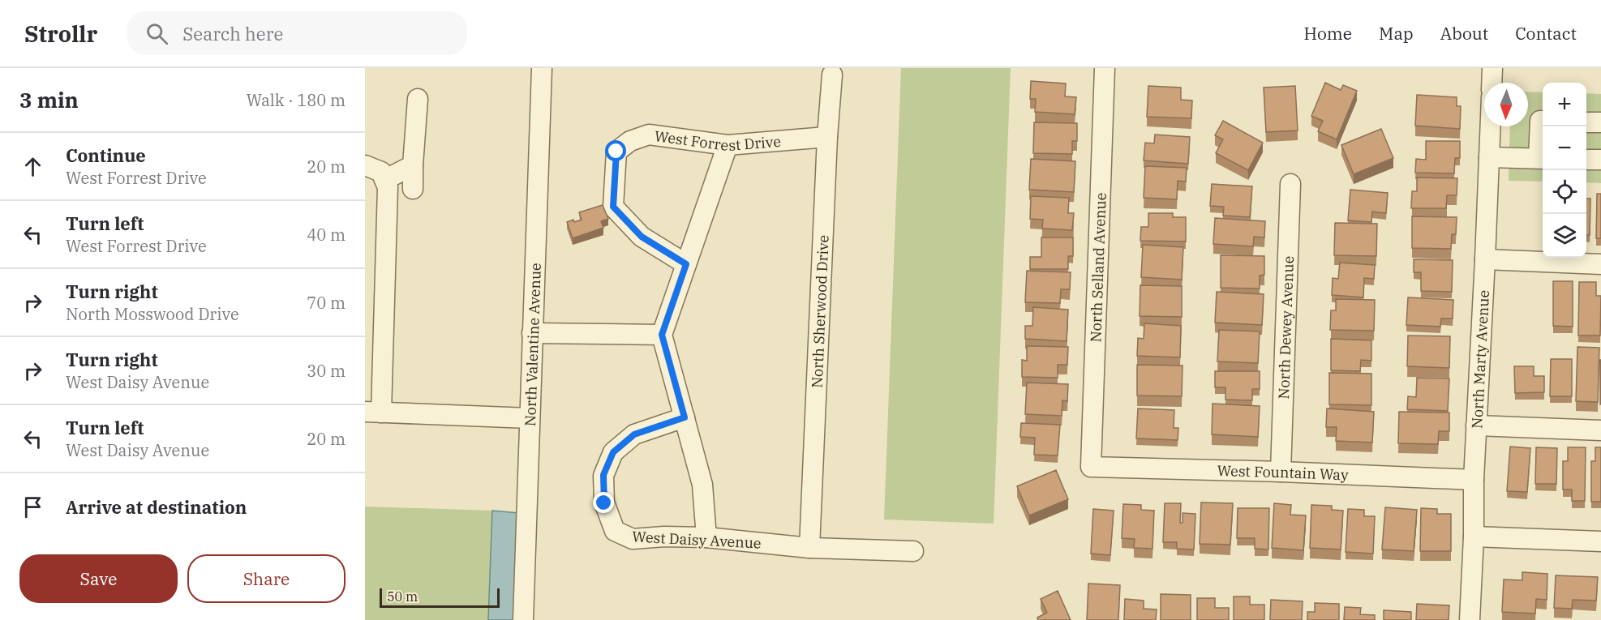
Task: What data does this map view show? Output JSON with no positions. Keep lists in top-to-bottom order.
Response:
{
  "streets": {
    "street": [
      "West Forrest Drive",
      "North Selland Avenue",
      "North Sherwood Drive",
      "North Dewey Avenue",
      "North Valentine Avenue",
      "North Marty Avenue",
      "West Fountain Way",
      "West Daisy Avenue"
    ]
  },
  "crossings": [
    ["West Forrest Drive", "North Sherwood Drive"],
    ["North Selland Avenue", "West Fountain Way"],
    ["North Sherwood Drive", "West Daisy Avenue"],
    ["North Dewey Avenue", "West Fountain Way"],
    ["North Marty Avenue", "West Fountain Way"]
  ],
  "scale_bar": "50 m",
  "north": "bottom",
  "page": {
    "header": "Strollr",
    "search": "Search here",
    "nav": [
      "Home",
      "Map",
      "About",
      "Contact"
    ],
    "heading": ["3 min", "Walk · 180 m"],
    "map_buttons": ["+", "−"],
    "list": [
      ["Continue", "West Forrest Drive", "20 m"],
      ["Turn left", "West Forrest Drive", "40 m"],
      ["Turn right", "North Mosswood Drive", "70 m"],
      ["Turn right", "West Daisy Avenue", "30 m"],
      ["Turn left", "West Daisy Avenue", "20 m"],
      "Arrive at destination"
    ],
    "buttons": ["Save", "Share"],
    "scale": "50 m"
  }
}
